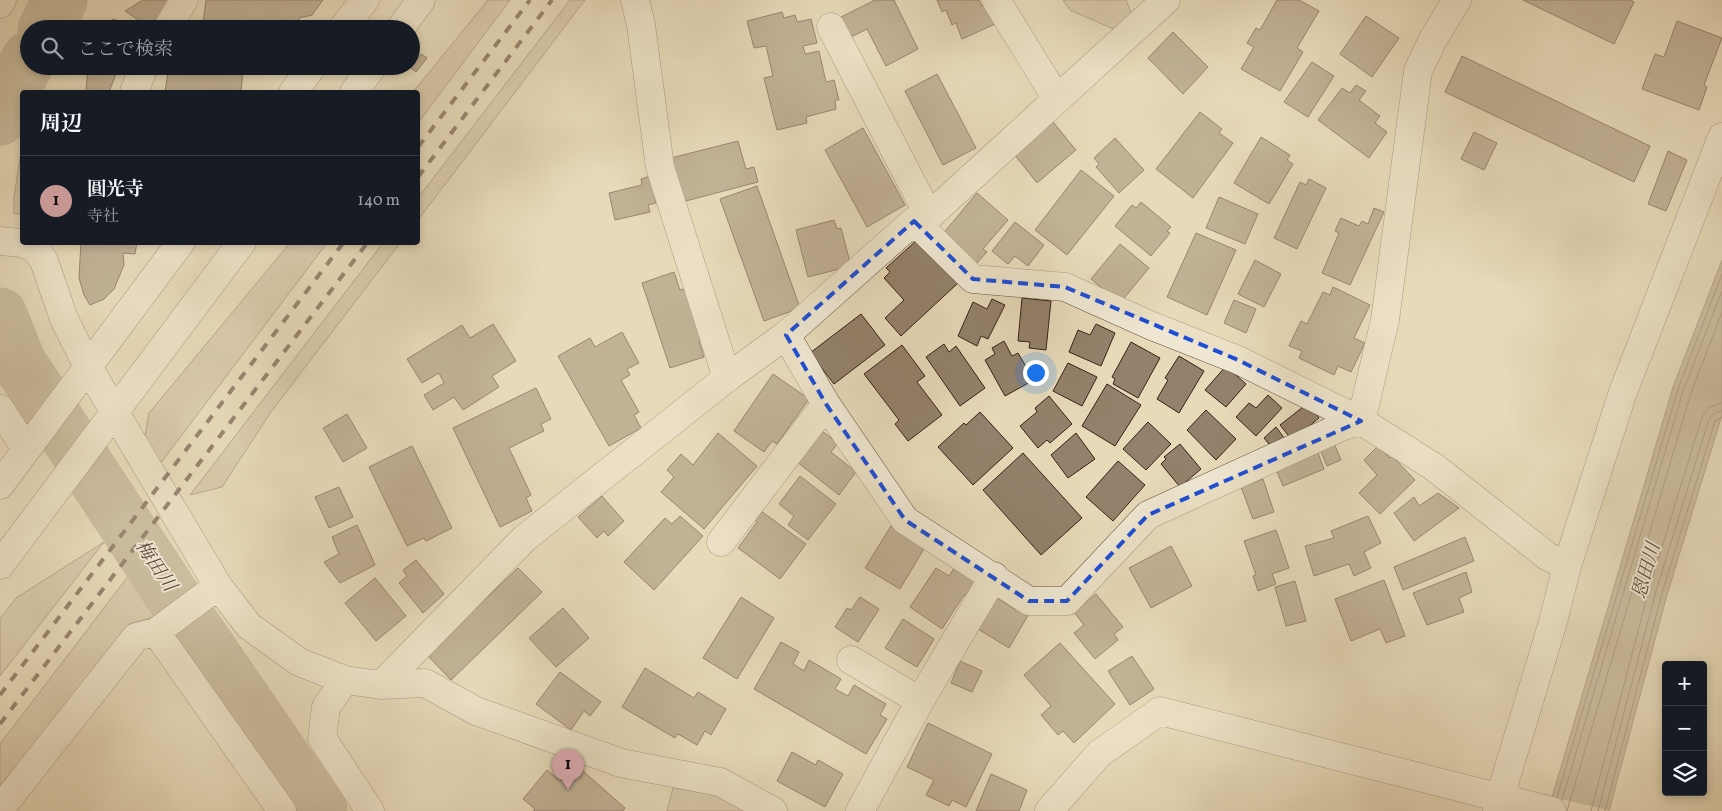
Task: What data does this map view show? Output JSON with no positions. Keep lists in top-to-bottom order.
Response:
{
  "water": ["梅田川", "恩田川"],
  "page": {
    "search": "ここで検索",
    "heading": "周辺",
    "list": [
      {
        "mark": "1",
        "name": "圓光寺",
        "note": "寺社",
        "value": "140 m"
      }
    ],
    "map_buttons": ["+", "−"],
    "pins": "1"
  }
}
